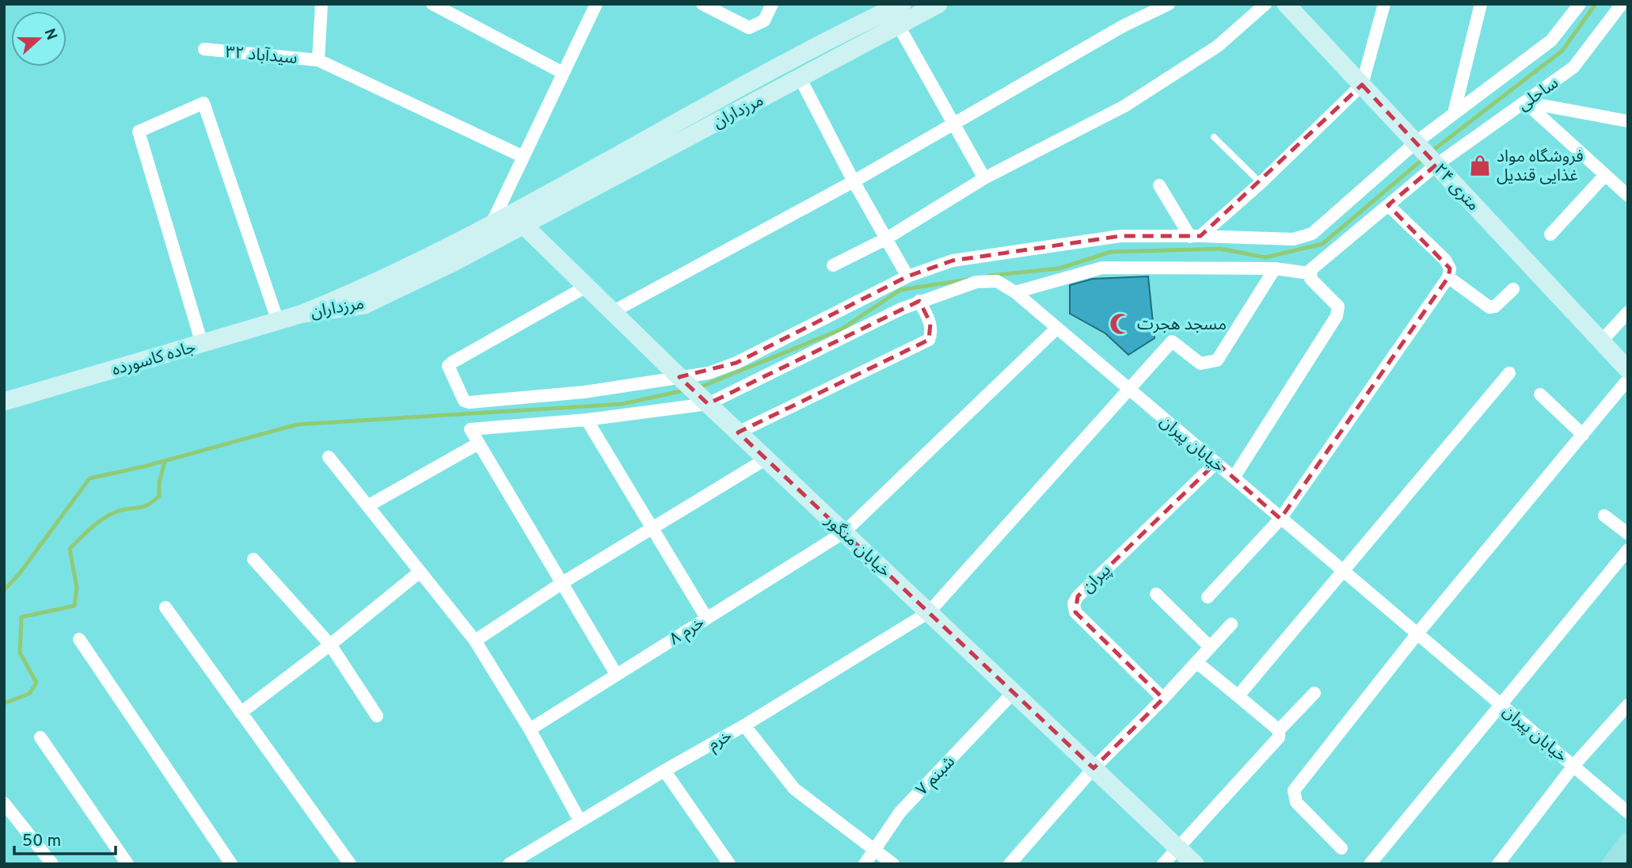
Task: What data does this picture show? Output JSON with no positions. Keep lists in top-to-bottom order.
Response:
{
  "streets": {
    "street": [
      "سیدآباد ۳۲",
      "ساحلی",
      "مرزداران",
      "۲۴ متری",
      "جاده کاسورده",
      "خیابان پیران",
      "خیابان منگور",
      "پیران",
      "خرم ۸",
      "خرم",
      "شبنم ۷"
    ]
  },
  "crossings": [
    ["ساحلی", "۲۴ متری"],
    ["ساحلی", "خیابان منگور"],
    ["مرزداران", "جاده کاسورده"],
    ["مرزداران", "خیابان منگور"],
    ["خیابان پیران", "خیابان منگور"],
    ["خیابان پیران", "پیران"],
    ["خیابان پیران", "خرم ۸"],
    ["خیابان پیران", "خرم"],
    ["خیابان منگور", "خرم ۸"],
    ["خیابان منگور", "خرم"],
    ["خیابان منگور", "شبنم ۷"]
  ],
  "places": {
    "shop": ["فروشگاه مواد غذایی قندیل"],
    "mosque": ["مسجد هجرت"]
  },
  "scale_bar": "50 m",
  "north": "right"
}
